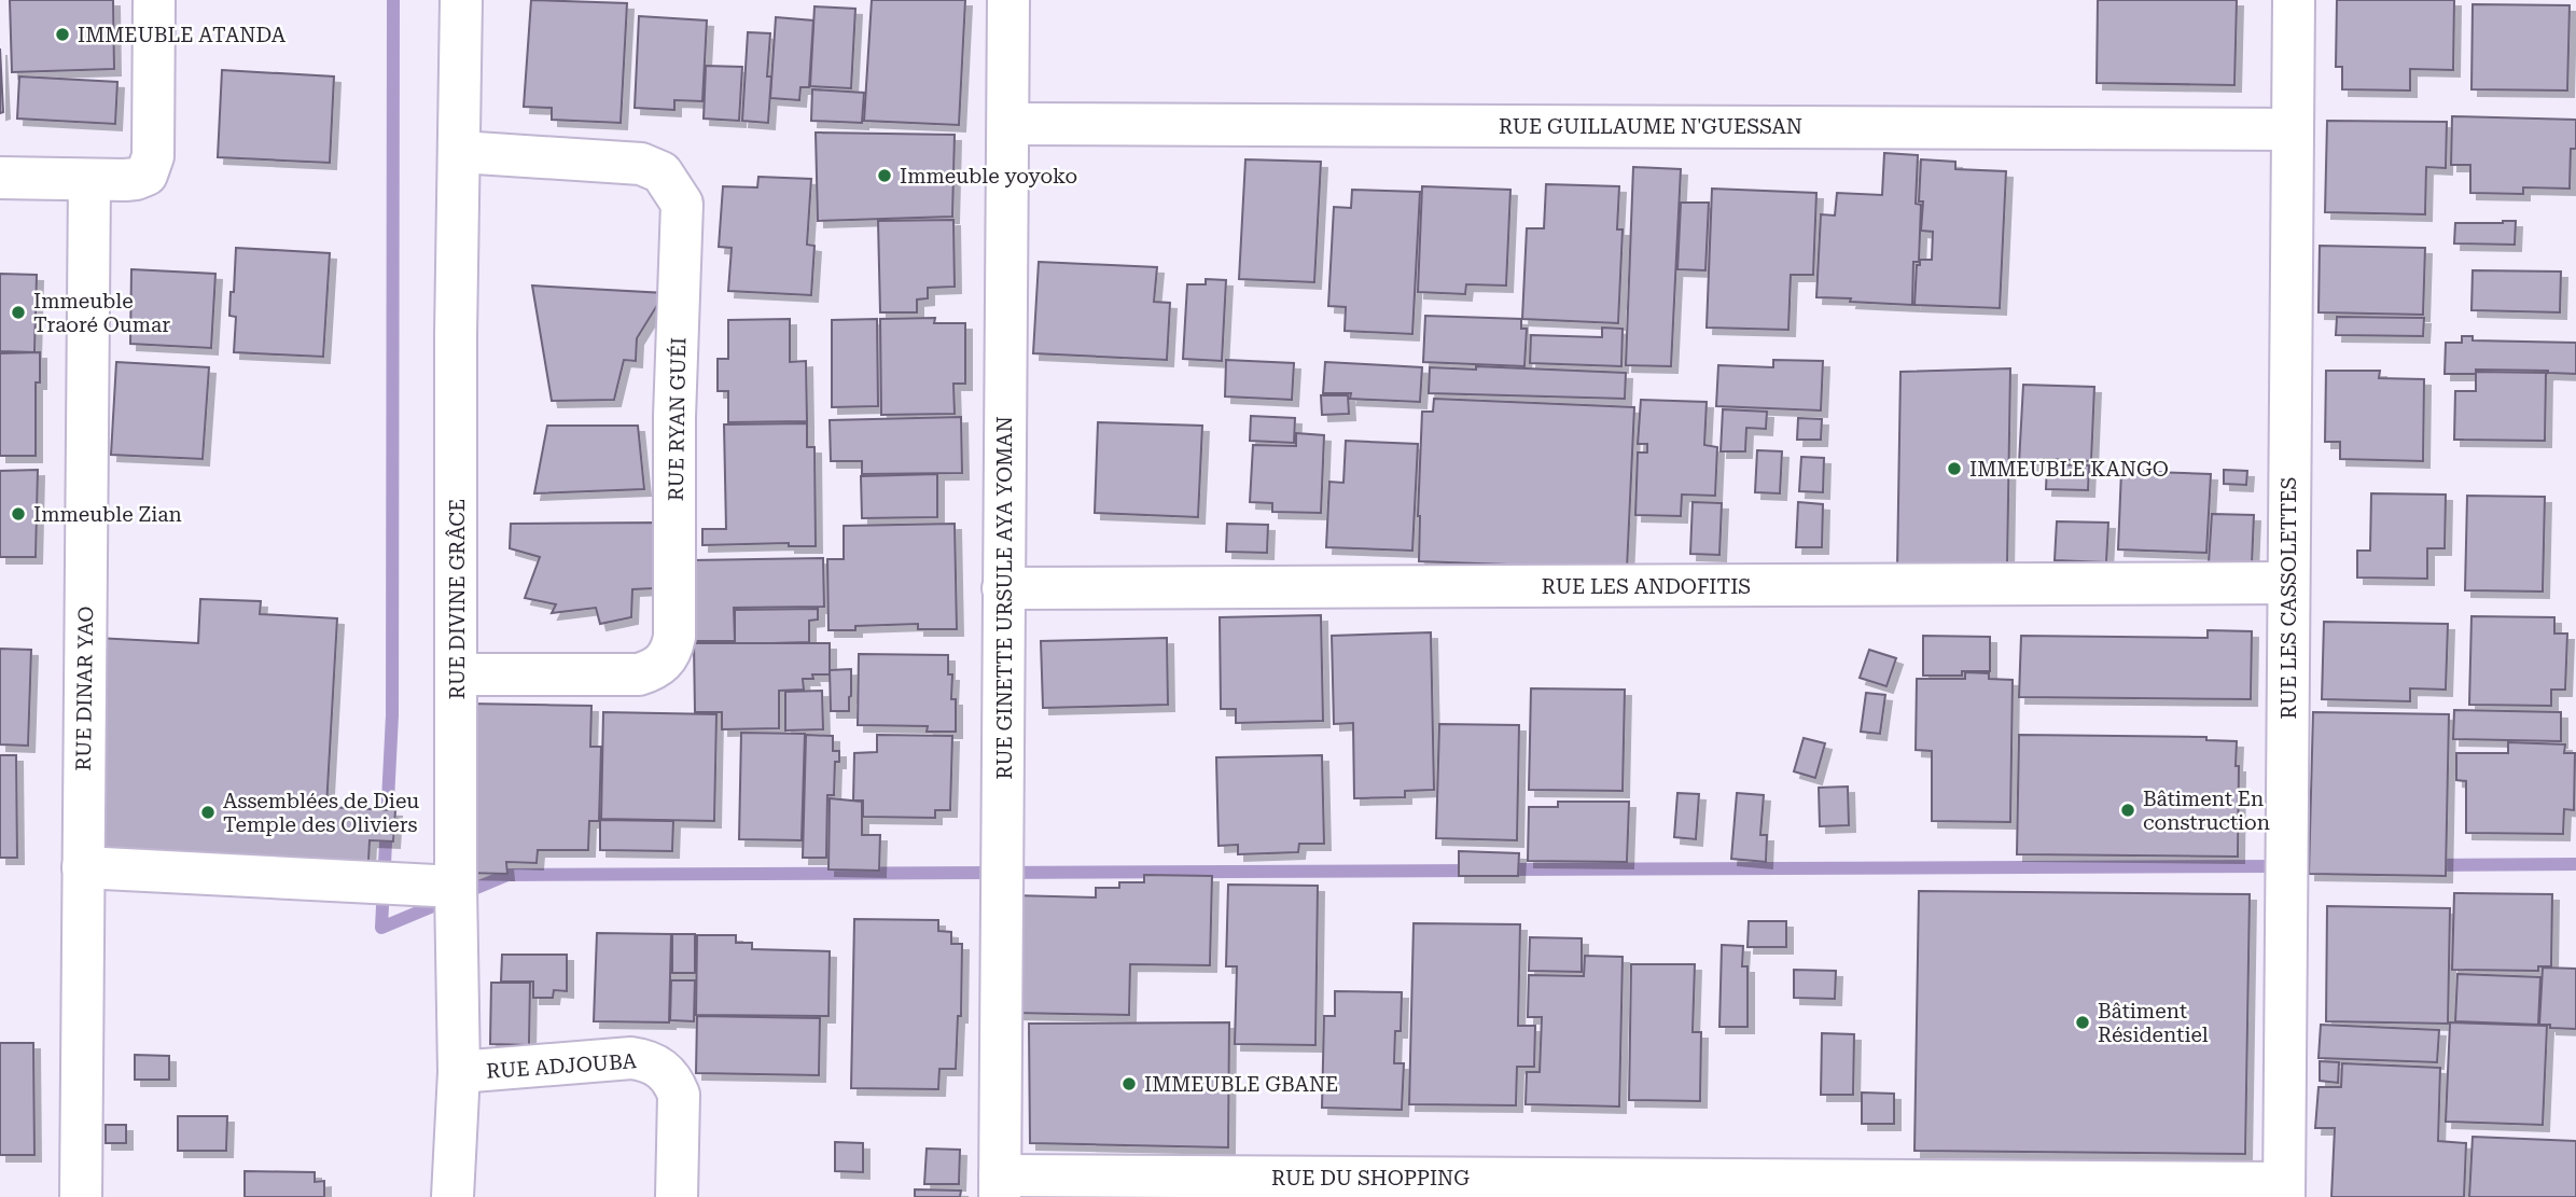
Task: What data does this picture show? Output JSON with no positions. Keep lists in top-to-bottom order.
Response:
{
  "streets": {
    "street": [
      "RUE GUILLAUME N'GUESSAN",
      "RUE RYAN GUÉI",
      "RUE LES ANDOFITIS",
      "RUE GINETTE URSULE AYA YOMAN",
      "RUE LES CASSOLETTES",
      "RUE DIVINE GRÂCE",
      "RUE DINAR YAO",
      "RUE ADJOUBA",
      "RUE DU SHOPPING"
    ]
  },
  "crossings": [
    ["RUE GUILLAUME N'GUESSAN", "RUE GINETTE URSULE AYA YOMAN"],
    ["RUE GUILLAUME N'GUESSAN", "RUE LES CASSOLETTES"],
    ["RUE RYAN GUÉI", "RUE DIVINE GRÂCE"],
    ["RUE LES ANDOFITIS", "RUE GINETTE URSULE AYA YOMAN"],
    ["RUE LES ANDOFITIS", "RUE LES CASSOLETTES"],
    ["RUE GINETTE URSULE AYA YOMAN", "RUE DU SHOPPING"],
    ["RUE LES CASSOLETTES", "RUE DU SHOPPING"],
    ["RUE DIVINE GRÂCE", "RUE ADJOUBA"]
  ],
  "places": [
    "IMMEUBLE ATANDA",
    "Immeuble yoyoko",
    "Immeuble Traoré Oumar",
    "IMMEUBLE KANGO",
    "Immeuble Zian",
    "Bâtiment En construction",
    "Assemblées de Dieu Temple des Oliviers",
    "Bâtiment Résidentiel",
    "IMMEUBLE GBANE"
  ]
}
